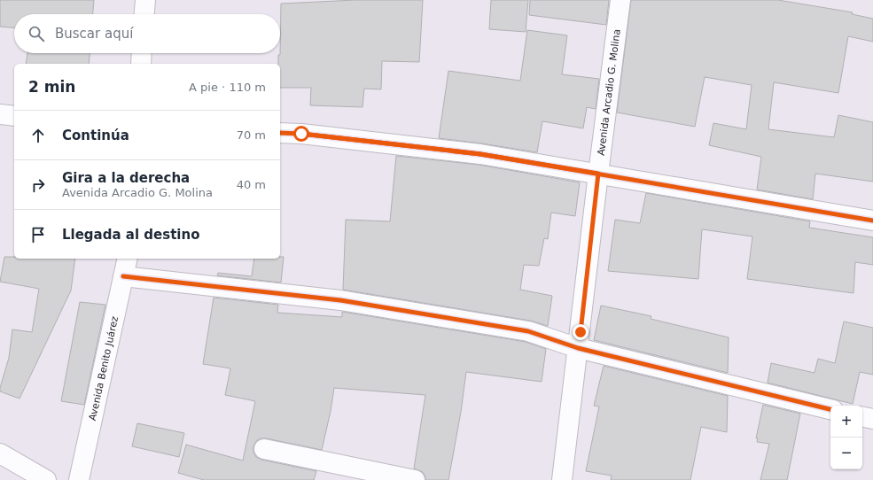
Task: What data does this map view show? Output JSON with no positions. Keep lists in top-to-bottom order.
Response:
{
  "streets": {
    "street": ["Avenida Arcadio G. Molina", "Avenida Benito Juárez"]
  },
  "page": {
    "search": "Buscar aquí",
    "heading": ["2 min", "A pie · 110 m"],
    "list": [
      ["Continúa", "70 m"],
      ["Gira a la derecha", "Avenida Arcadio G. Molina", "40 m"],
      "Llegada al destino"
    ],
    "map_buttons": ["+", "−"]
  }
}
